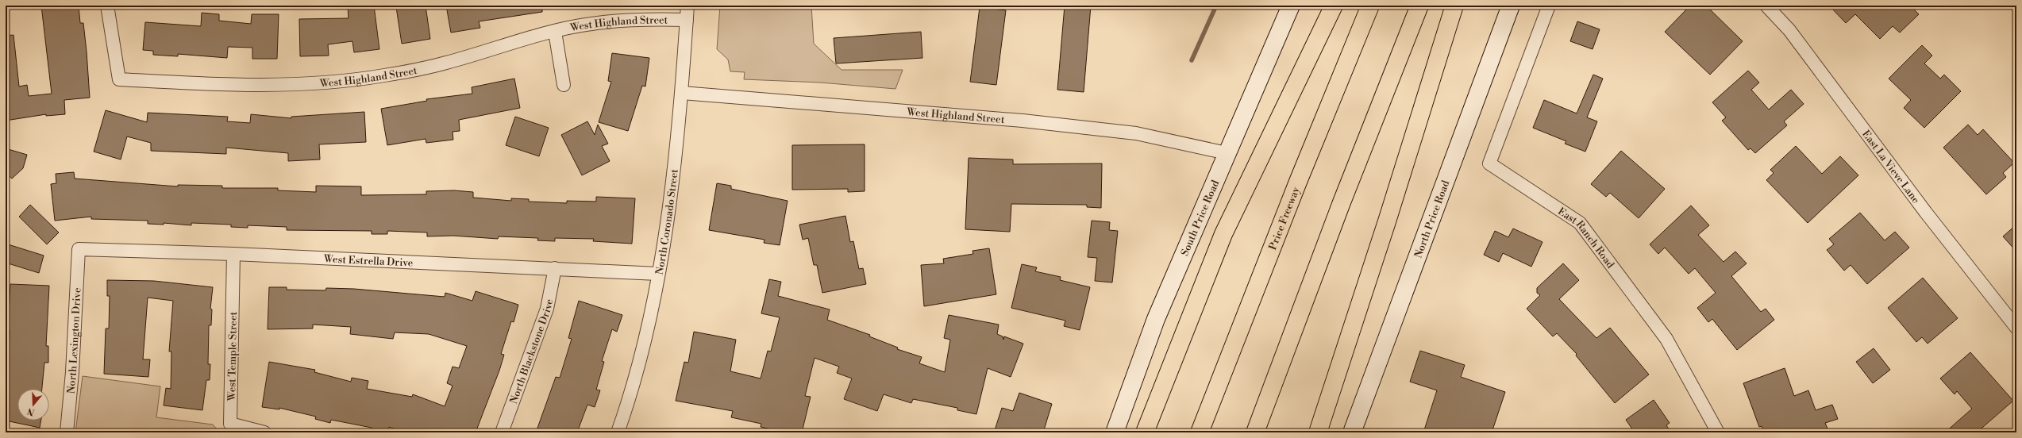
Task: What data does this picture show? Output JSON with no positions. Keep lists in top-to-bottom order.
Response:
{
  "streets": {
    "highway": ["Price Freeway"],
    "main road": ["South Price Road", "North Price Road"],
    "street": [
      "West Highland Street",
      "East La Vieve Lane",
      "North Coronado Street",
      "East Ranch Road",
      "West Estrella Drive",
      "North Lexington Drive",
      "North Blackstone Drive",
      "West Temple Street"
    ]
  },
  "crossings": [
    ["West Highland Street", "South Price Road"],
    ["West Highland Street", "North Coronado Street"],
    ["North Coronado Street", "West Estrella Drive"],
    ["West Estrella Drive", "North Lexington Drive"],
    ["West Estrella Drive", "North Blackstone Drive"],
    ["West Estrella Drive", "West Temple Street"]
  ],
  "north": "bottom"
}
